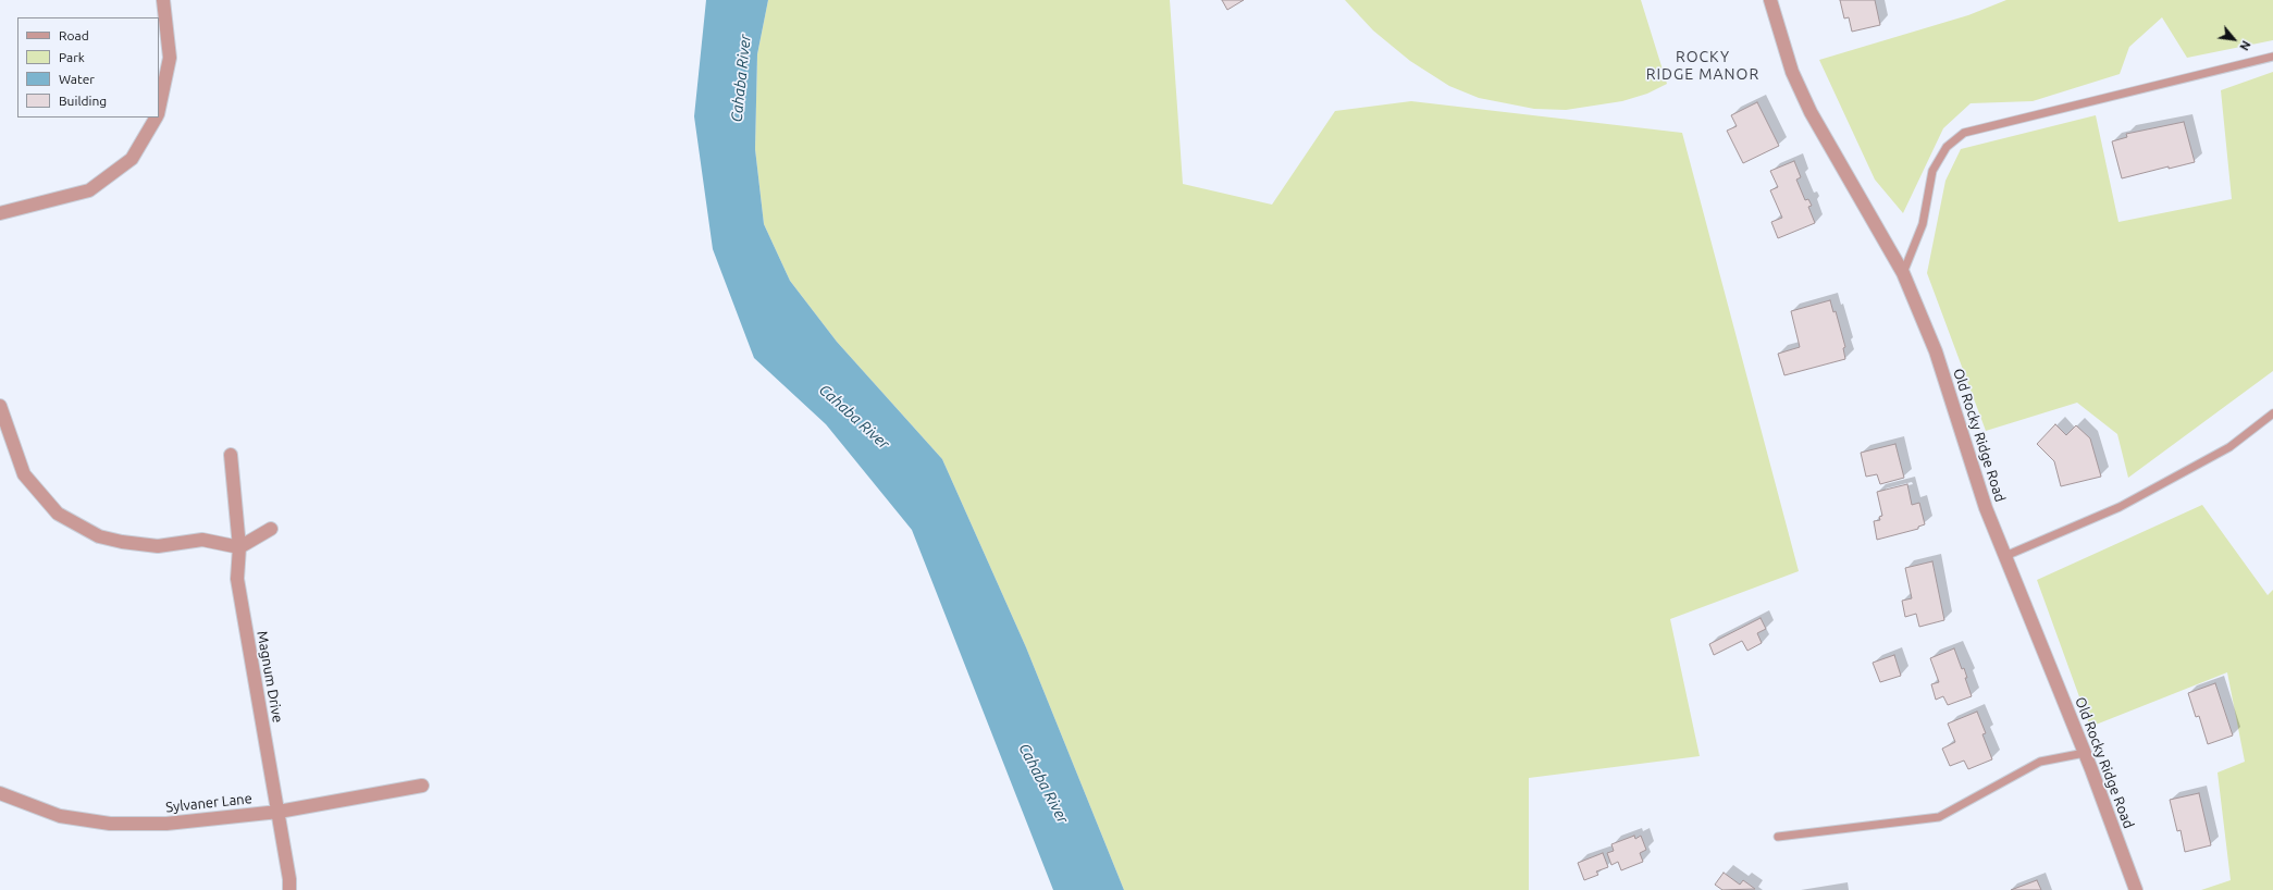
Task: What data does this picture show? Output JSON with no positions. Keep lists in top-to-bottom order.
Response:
{
  "streets": {
    "street": ["Old Rocky Ridge Road", "Magnum Drive", "Sylvaner Lane"]
  },
  "crossings": [
    ["Magnum Drive", "Sylvaner Lane"]
  ],
  "districts": ["ROCKY RIDGE MANOR"],
  "water": ["Cahaba River"],
  "legend": [
    "Road",
    "Park",
    "Water",
    "Building"
  ],
  "north": "bottom right"
}
